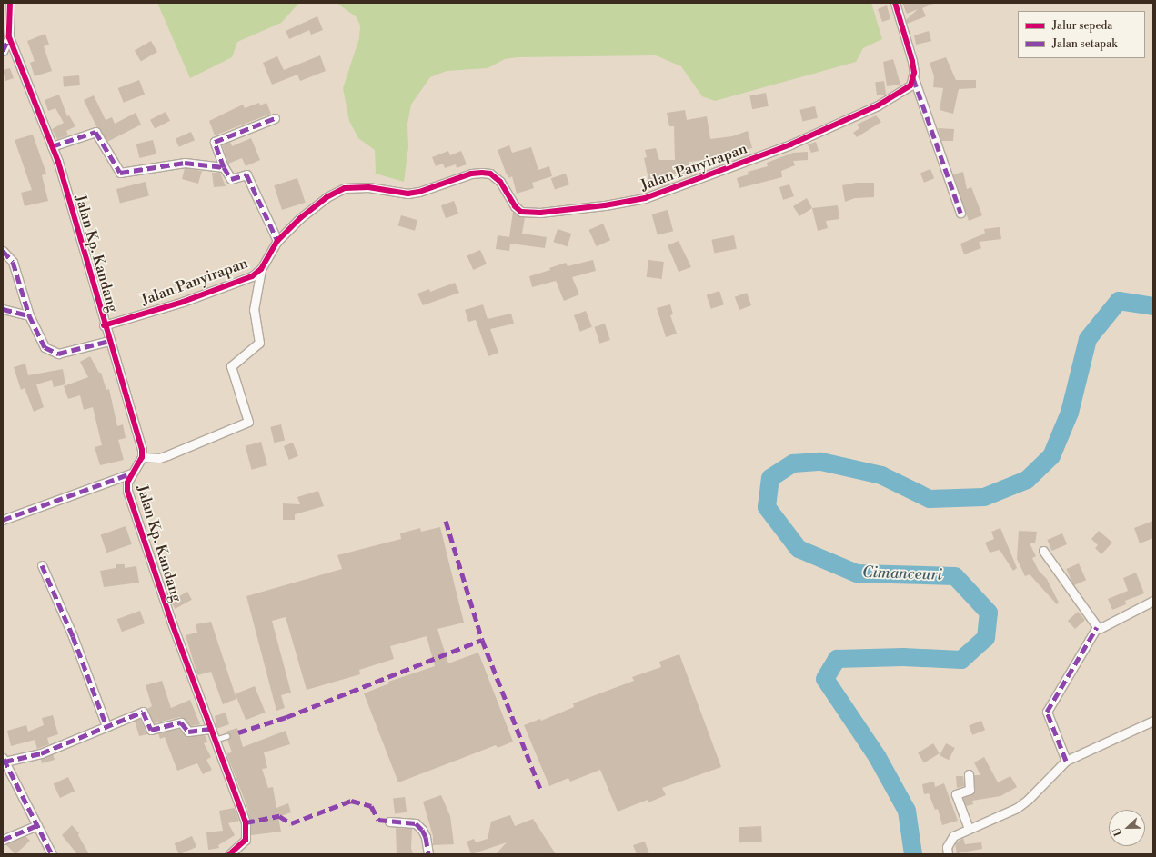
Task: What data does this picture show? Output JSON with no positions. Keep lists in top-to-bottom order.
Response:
{
  "streets": {
    "street": ["Jalan Panyirapan", "Jalan Kp. Kandang"]
  },
  "crossings": [
    ["Jalan Panyirapan", "Jalan Kp. Kandang"]
  ],
  "water": ["Cimanceuri"],
  "legend": ["Jalur sepeda", "Jalan setapak"],
  "north": "left"
}
